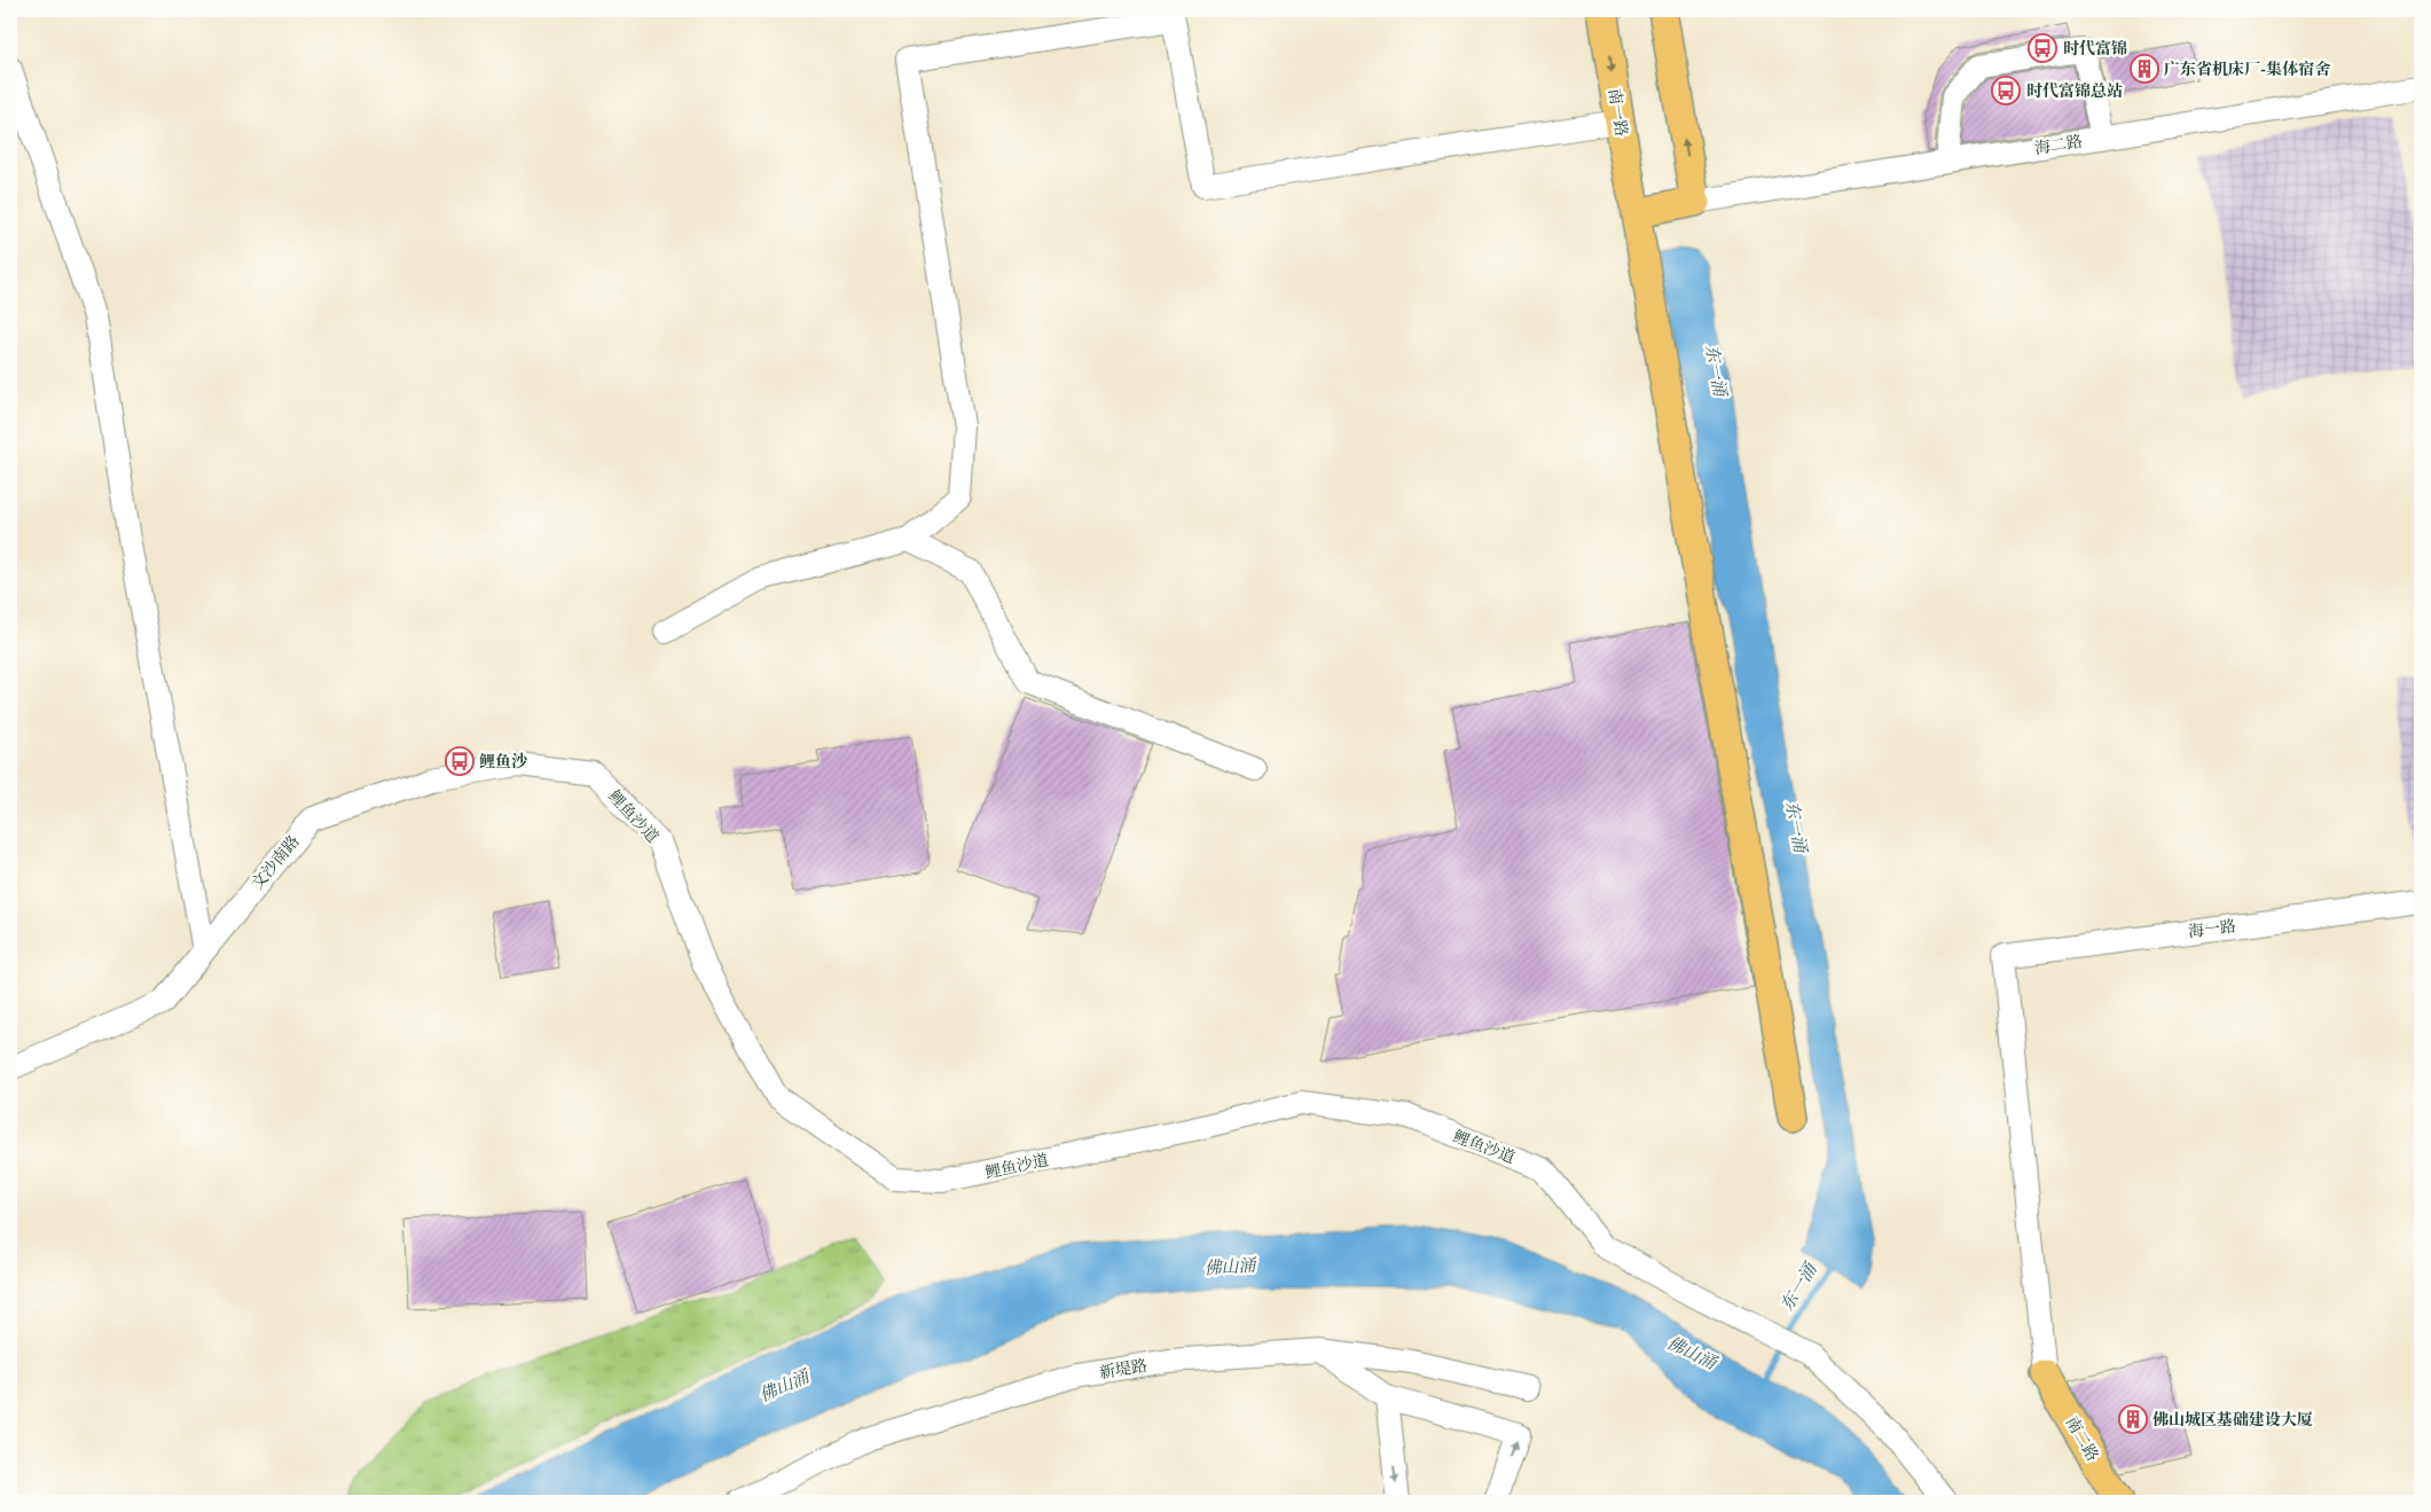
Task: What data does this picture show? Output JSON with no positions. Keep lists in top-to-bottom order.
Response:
{
  "streets": {
    "main road": ["南一路", "南二路"],
    "street": [
      "海二路",
      "鲤鱼沙道",
      "文沙南路",
      "海一路",
      "新堤路"
    ]
  },
  "crossings": [
    ["鲤鱼沙道", "文沙南路"],
    ["海一路", "南二路"]
  ],
  "water": ["东一涌", "佛山涌"],
  "places": {
    "bus stop": ["时代富锦", "时代富锦总站", "鲤鱼沙"],
    "building": ["广东省机床厂-集体宿舍", "佛山城区基础建设大厦"]
  }
}
